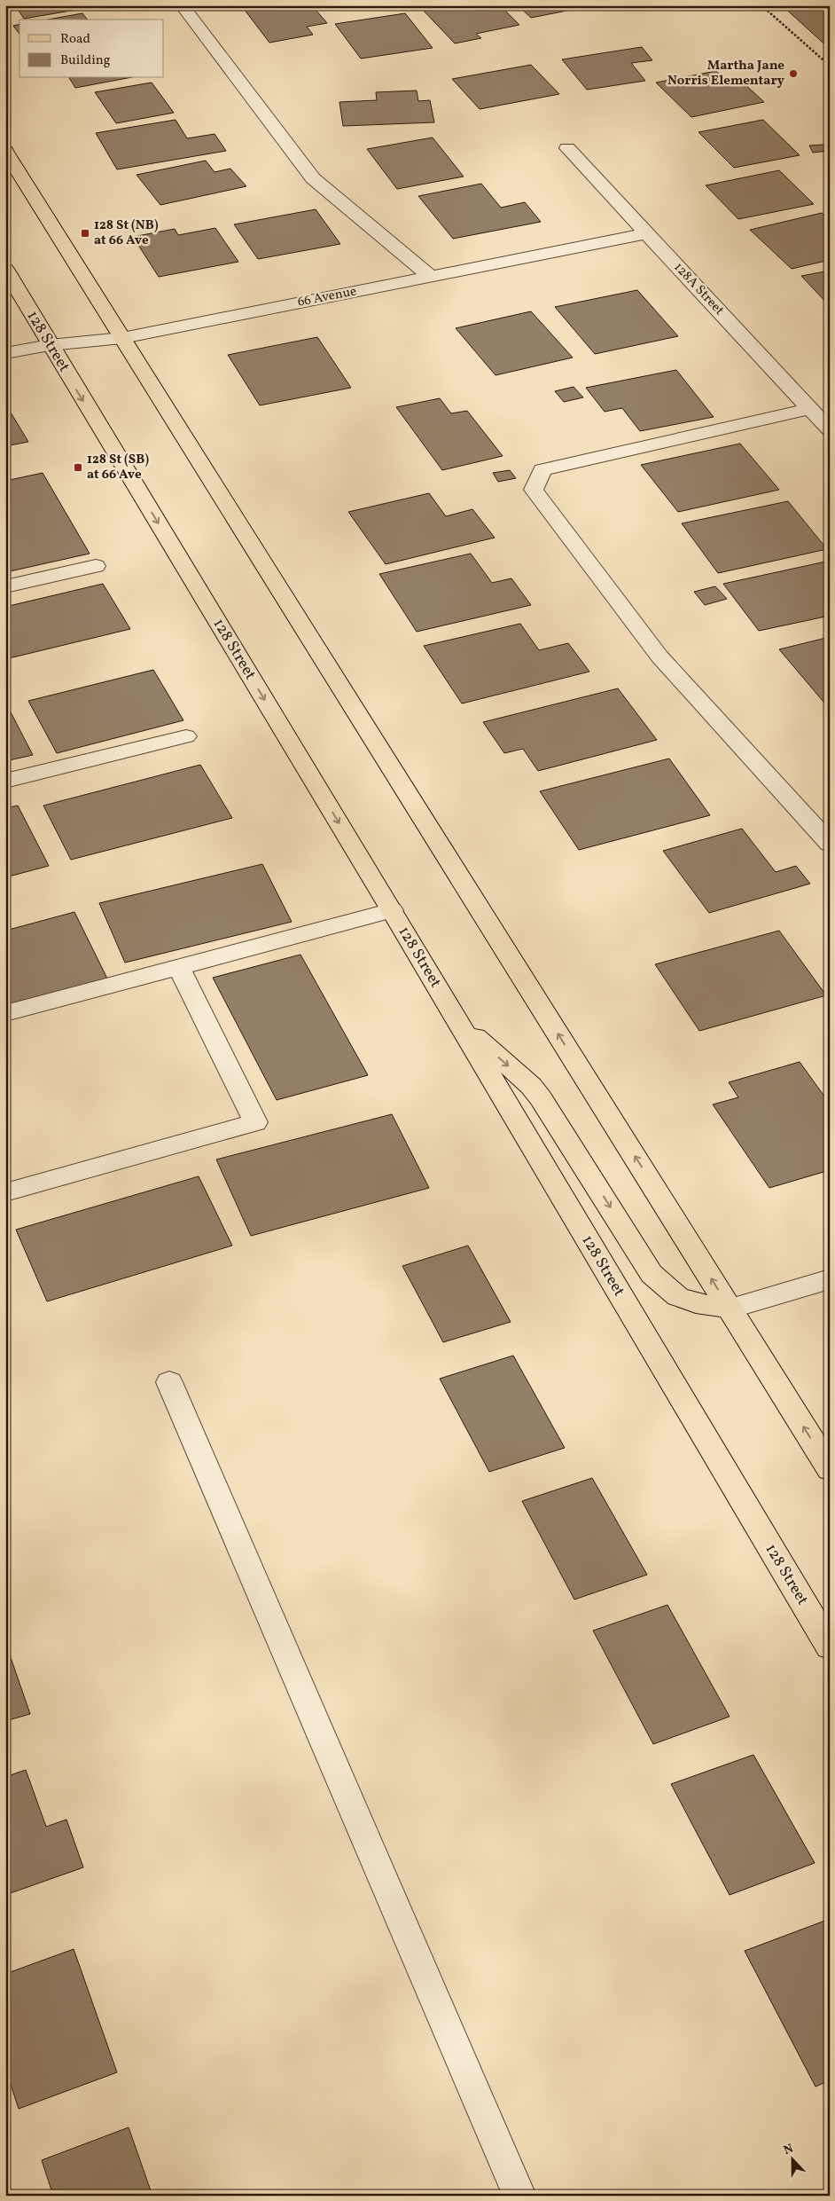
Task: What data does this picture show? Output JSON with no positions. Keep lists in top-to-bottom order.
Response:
{
  "streets": {
    "main road": ["128 Street"],
    "street": ["128A Street", "66 Avenue"]
  },
  "crossings": [
    ["128A Street", "66 Avenue"],
    ["66 Avenue", "128 Street"]
  ],
  "places": {
    "other": ["Martha Jane Norris Elementary"],
    "transit": ["128 St (NB) at 66 Ave", "128 St (SB) at 66 Ave"]
  },
  "legend": ["Road", "Building"],
  "north": "top"
}
